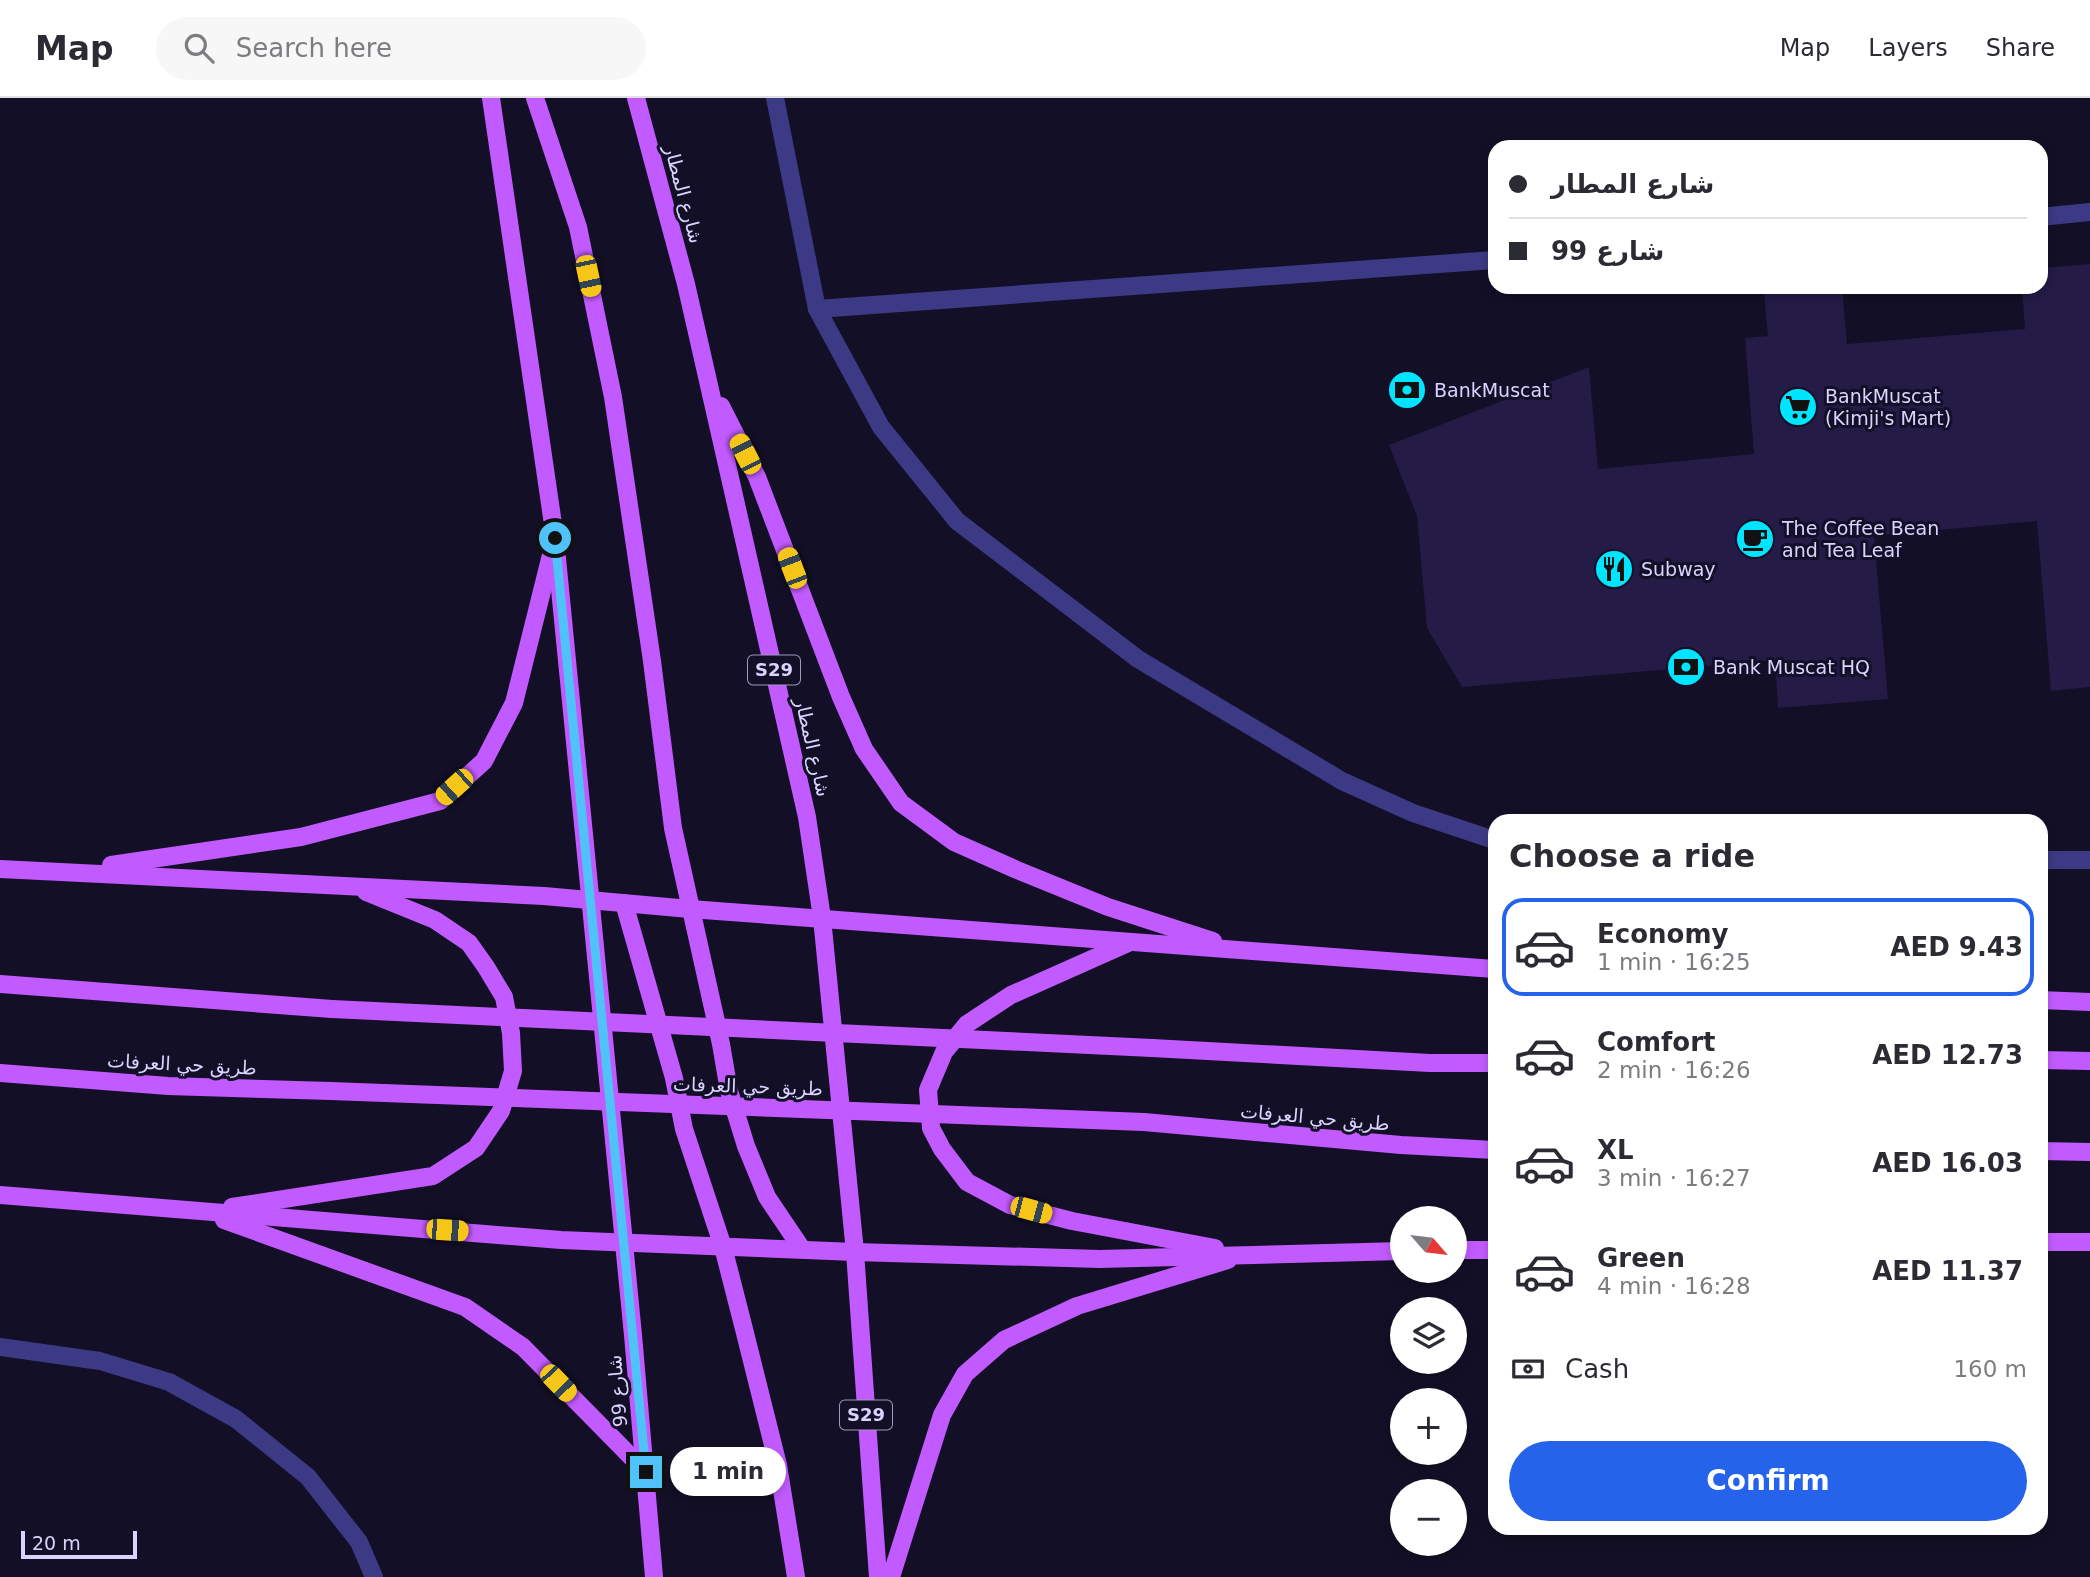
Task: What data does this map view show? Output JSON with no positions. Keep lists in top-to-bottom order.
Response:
{
  "streets": {
    "main road": [
      "شارع المطار",
      "S29",
      "طريق حي العرفات",
      "99 شارع"
    ]
  },
  "crossings": [
    ["شارع المطار", "S29"]
  ],
  "places": {
    "bank": ["BankMuscat", "Bank Muscat HQ"],
    "supermarket": ["BankMuscat (Kimji's Mart)"],
    "cafe": ["The Coffee Bean and Tea Leaf"],
    "restaurant": ["Subway"]
  },
  "scale_bar": "20 m",
  "north": "bottom right",
  "page": {
    "header": "Map",
    "search": "Search here",
    "nav": ["Map", "Layers", "Share"],
    "banner": ["شارع المطار", "99 شارع"],
    "heading": "Choose a ride",
    "list": [
      {
        "name": "Economy",
        "note": "1 min · 16:25",
        "value": "AED 9.43"
      },
      {
        "name": "Comfort",
        "note": "2 min · 16:26",
        "value": "AED 12.73"
      },
      {
        "name": "XL",
        "note": "3 min · 16:27",
        "value": "AED 16.03"
      },
      {
        "name": "Green",
        "note": "4 min · 16:28",
        "value": "AED 11.37"
      }
    ],
    "map_buttons": ["+", "−"],
    "pay": ["Cash", "160 m"],
    "buttons": "Confirm",
    "bubble": "1 min",
    "scale": "20 m"
  }
}
